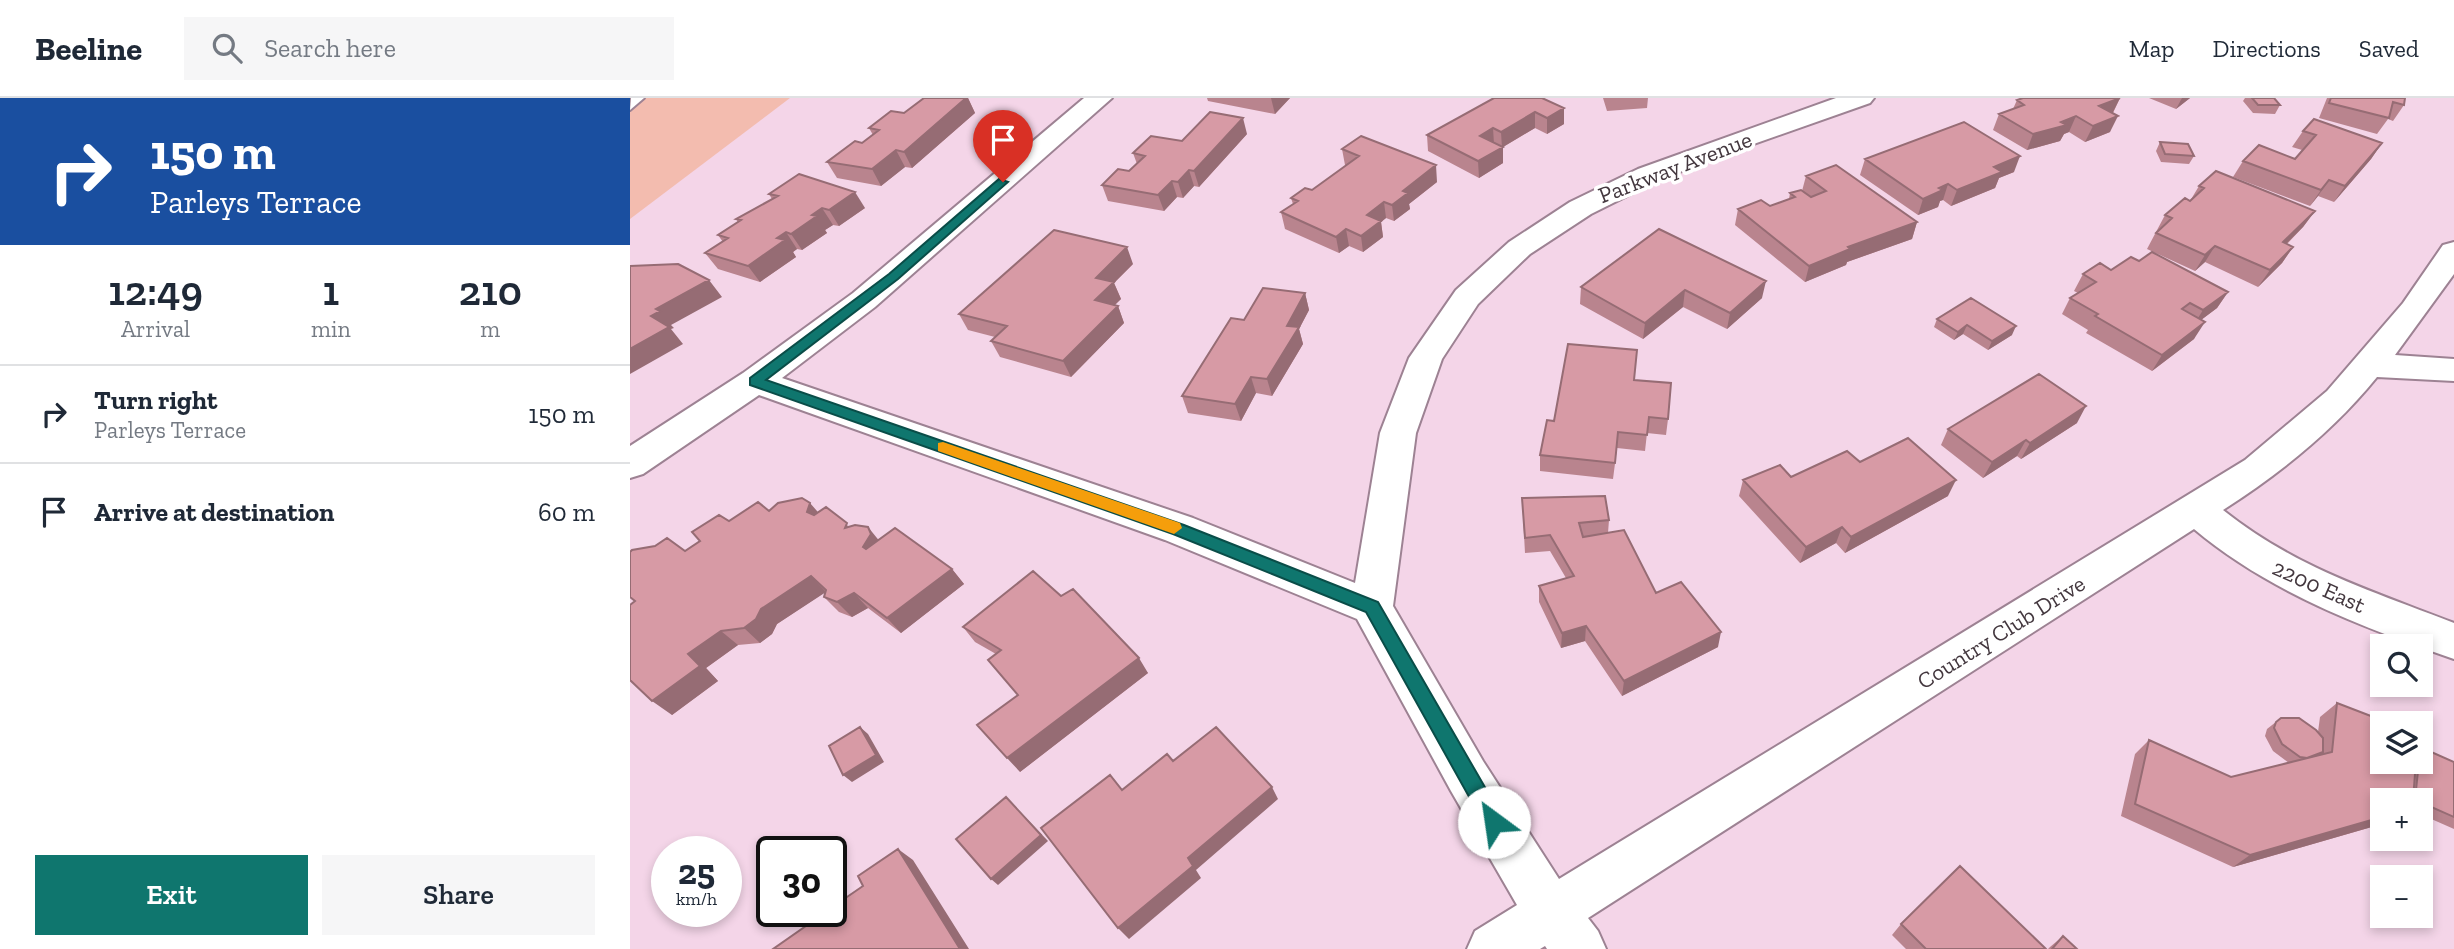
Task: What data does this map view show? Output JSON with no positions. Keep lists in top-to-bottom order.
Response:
{
  "streets": {
    "street": ["Parkway Avenue", "2200 East", "Country Club Drive"]
  },
  "crossings": [
    ["2200 East", "Country Club Drive"]
  ],
  "page": {
    "header": "Beeline",
    "search": "Search here",
    "nav": ["Map", "Directions", "Saved"],
    "turn": ["150 m", "Parleys Terrace"],
    "eta": [
      "12:49",
      "Arrival",
      "1",
      "min",
      "210",
      "m"
    ],
    "list": [
      {
        "name": "Turn right",
        "note": "Parleys Terrace",
        "value": "150 m"
      },
      {
        "name": "Arrive at destination",
        "value": "60 m"
      }
    ],
    "map_buttons": ["+", "−"],
    "speed": "25 km/h",
    "limit": "30",
    "buttons": ["Exit", "Share"]
  }
}
